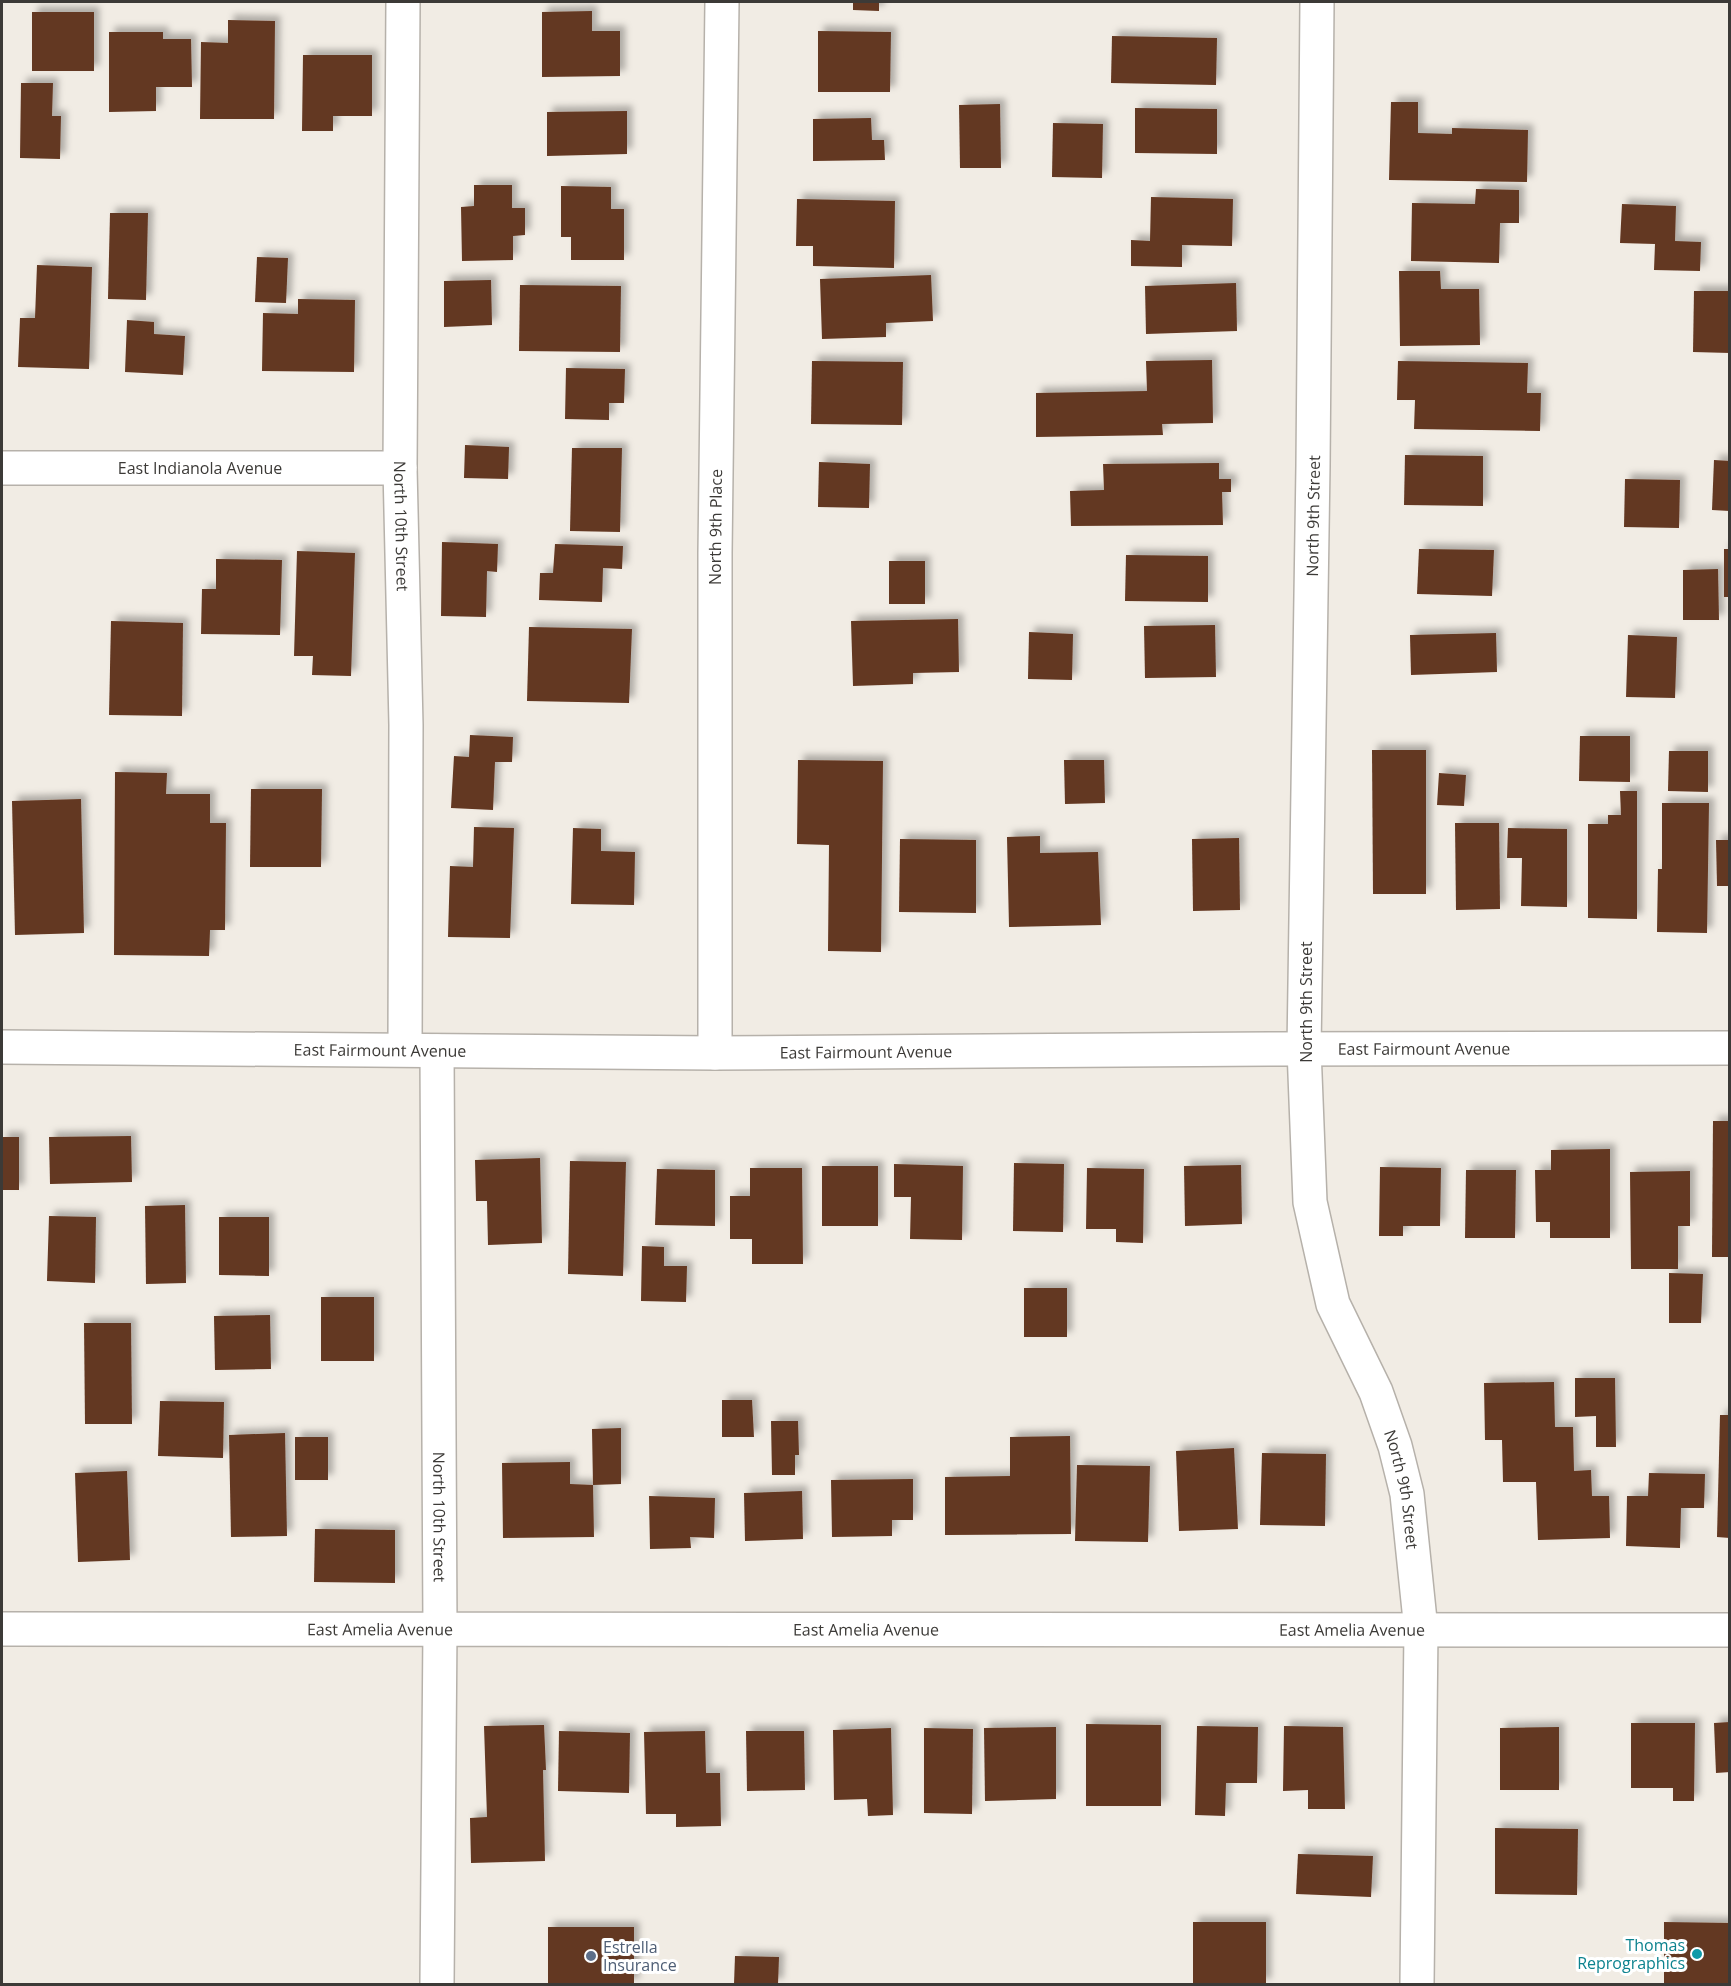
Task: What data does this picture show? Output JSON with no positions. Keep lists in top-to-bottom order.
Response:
{
  "streets": {
    "street": [
      "East Indianola Avenue",
      "North 9th Street",
      "North 10th Street",
      "North 9th Place",
      "East Fairmount Avenue",
      "East Amelia Avenue"
    ]
  },
  "crossings": [
    ["East Indianola Avenue", "North 10th Street"],
    ["North 9th Street", "East Fairmount Avenue"],
    ["North 9th Street", "East Amelia Avenue"],
    ["North 10th Street", "East Fairmount Avenue"],
    ["North 10th Street", "East Amelia Avenue"],
    ["North 9th Place", "East Fairmount Avenue"]
  ],
  "places": ["Thomas Reprographics", "Estrella Insurance"]
}
